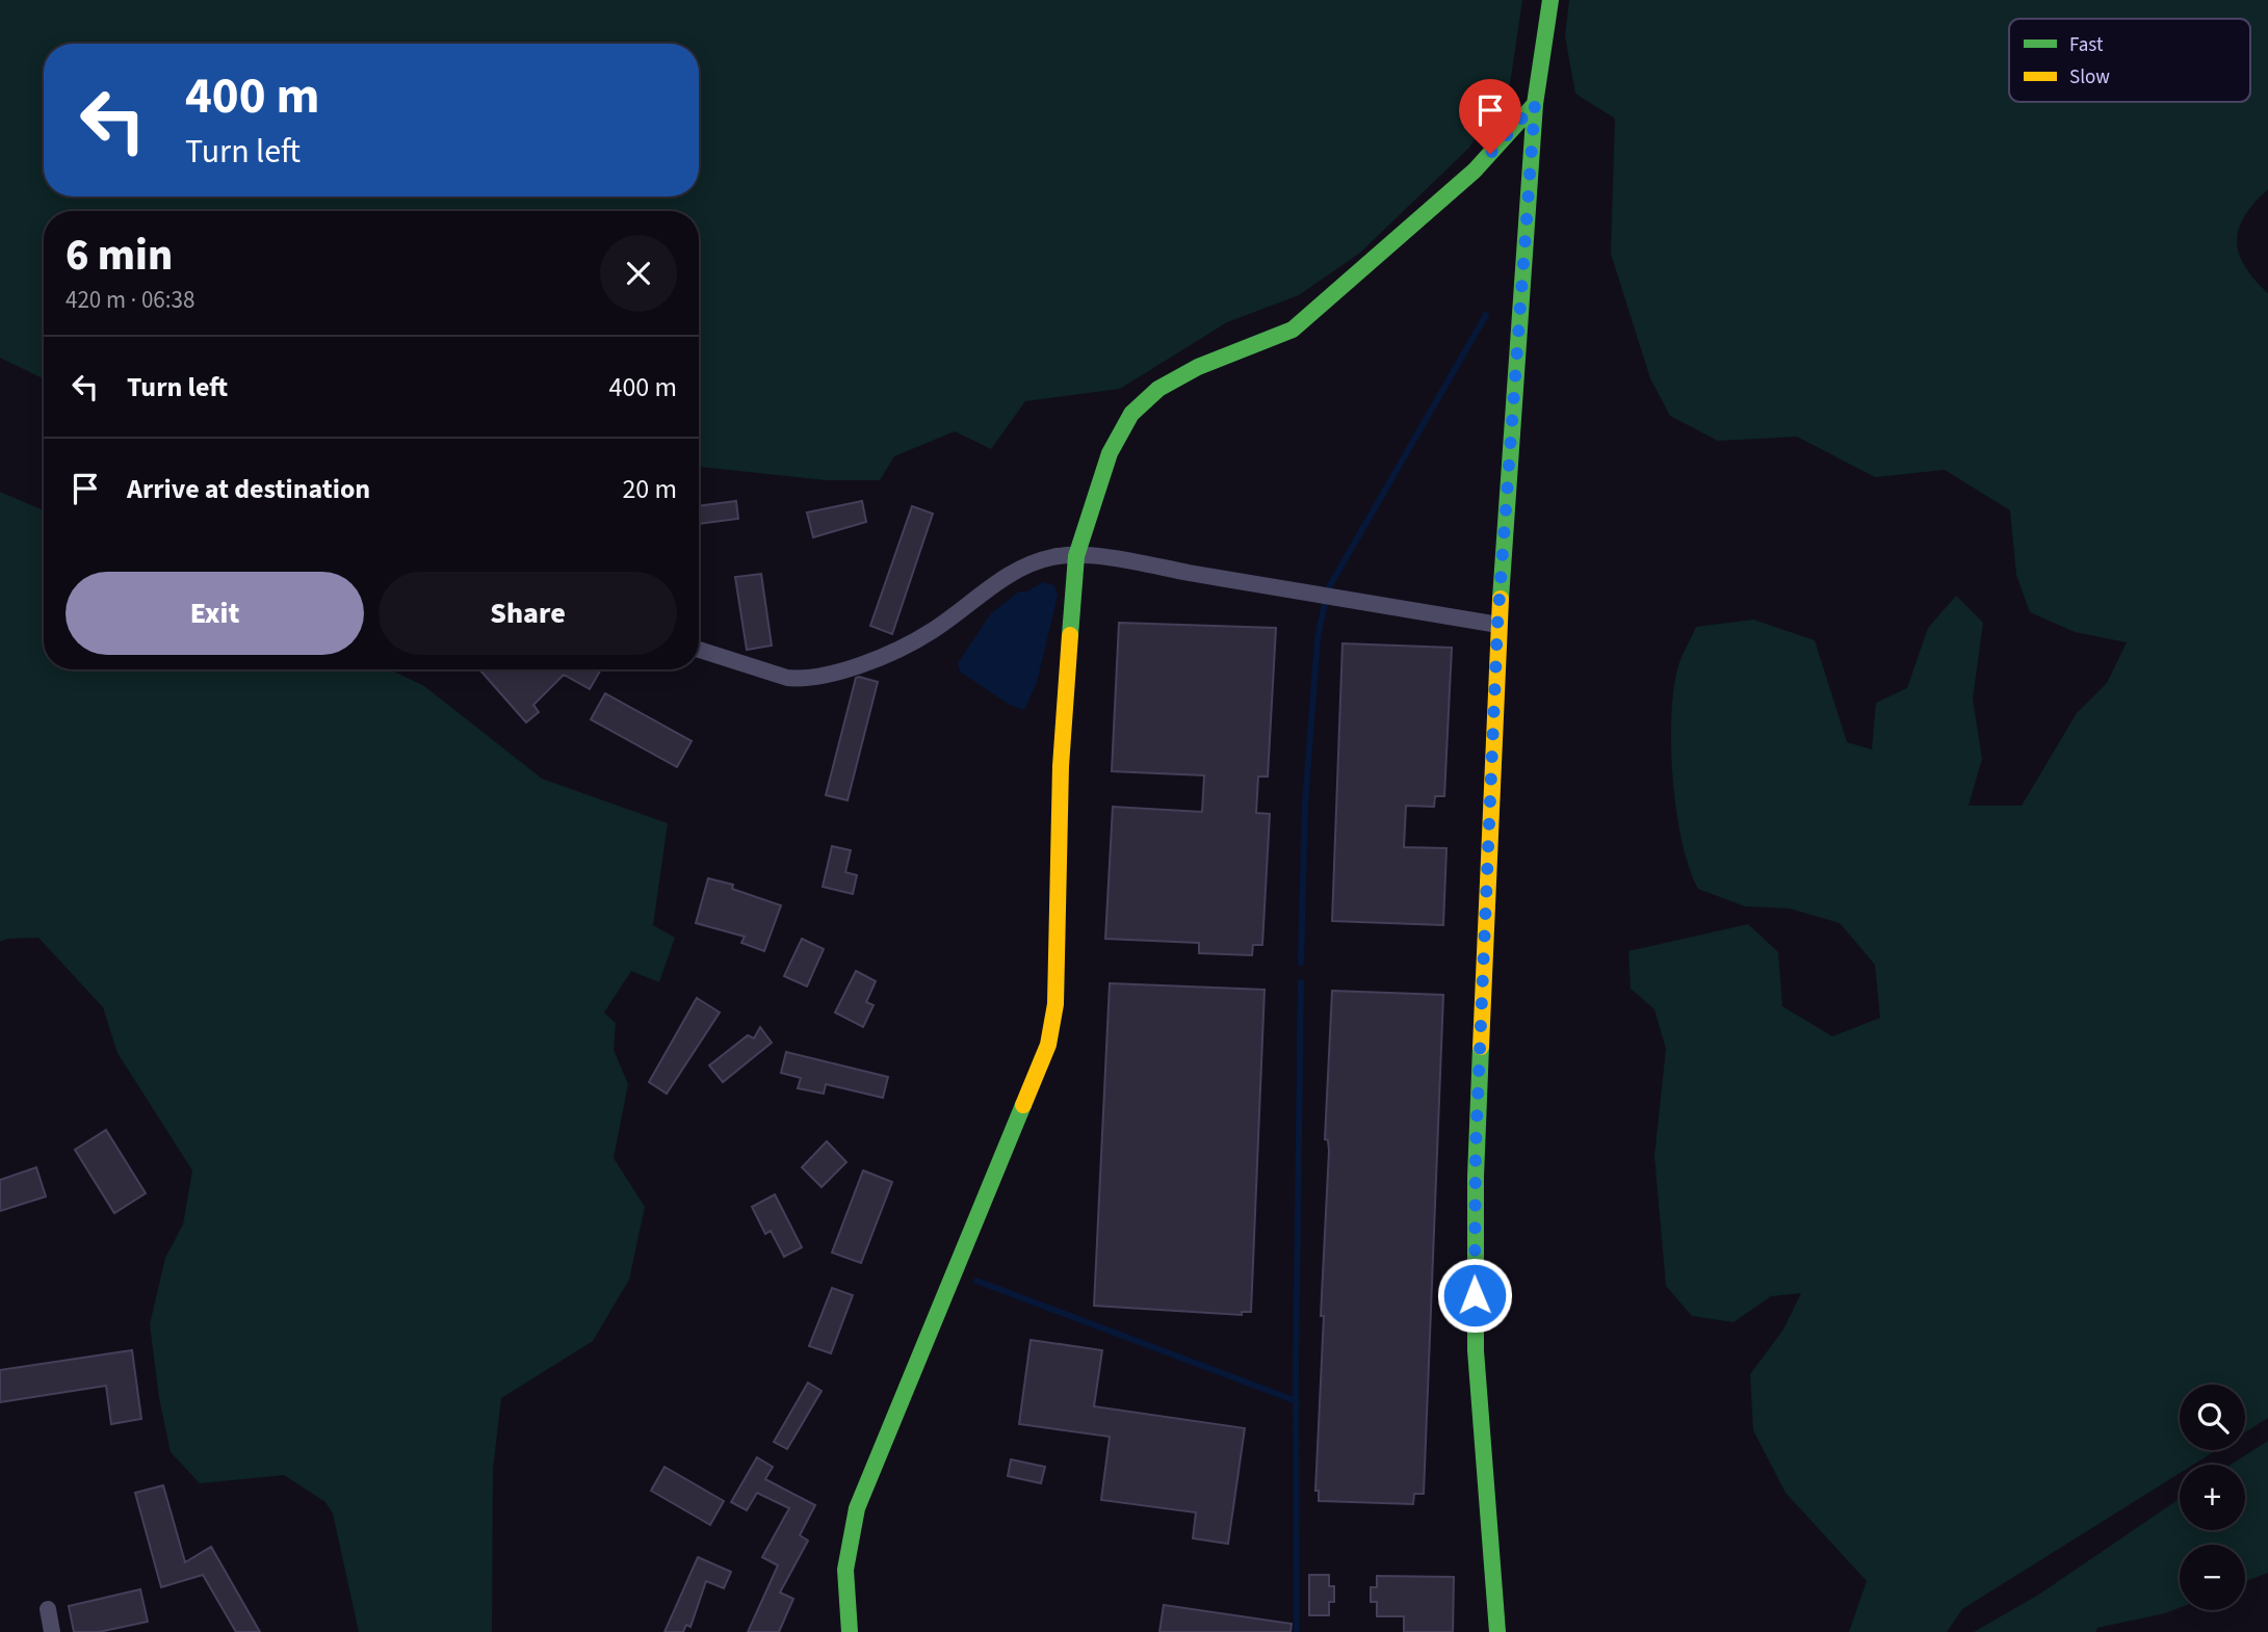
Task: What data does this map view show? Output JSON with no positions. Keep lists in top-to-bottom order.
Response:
{
  "legend": ["Fast", "Slow"],
  "page": {
    "turn": ["400 m", "Turn left"],
    "heading": ["6 min", "420 m · 06:38"],
    "list": [
      {
        "name": "Turn left",
        "value": "400 m"
      },
      {
        "name": "Arrive at destination",
        "value": "20 m"
      }
    ],
    "buttons": ["Exit", "Share"],
    "map_buttons": ["+", "−"]
  }
}
